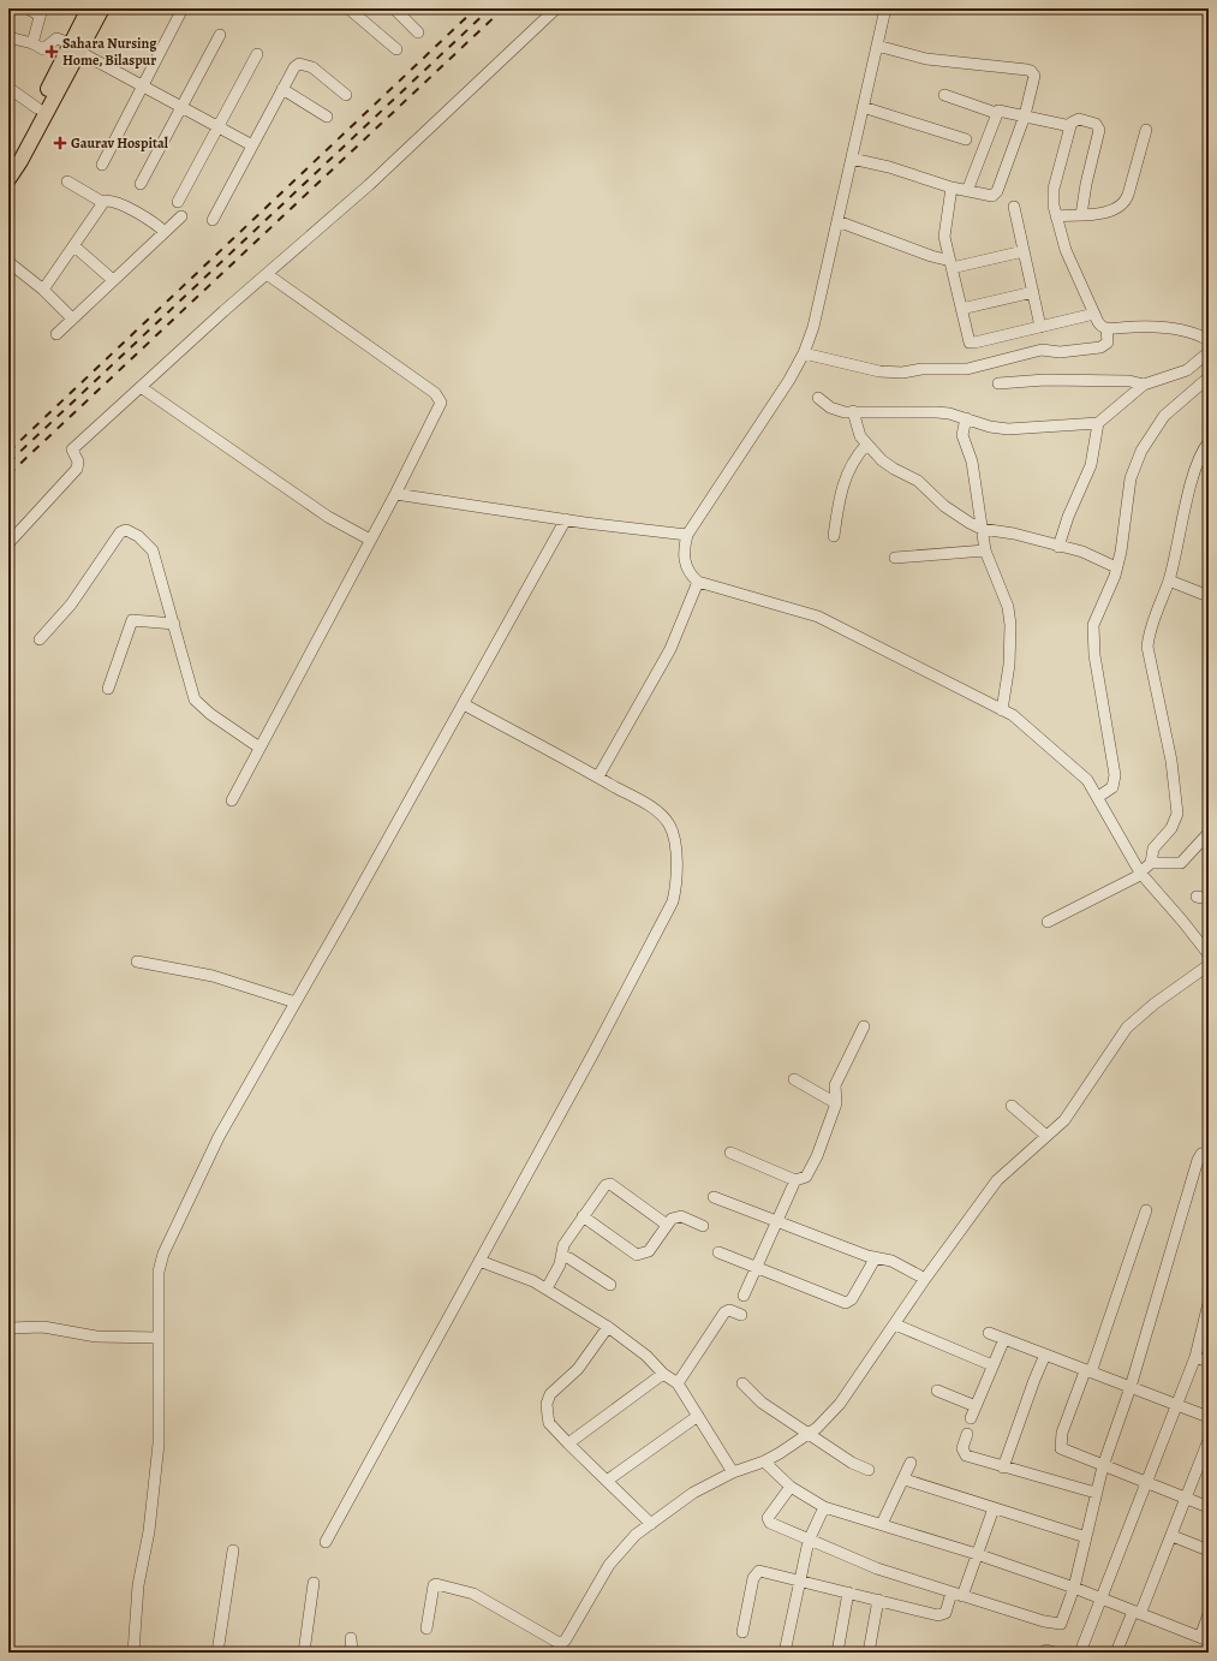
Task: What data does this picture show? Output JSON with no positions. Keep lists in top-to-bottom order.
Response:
{
  "places": {
    "health": ["Sahara Nursing Home, Bilaspur", "Gaurav Hospital"]
  }
}
